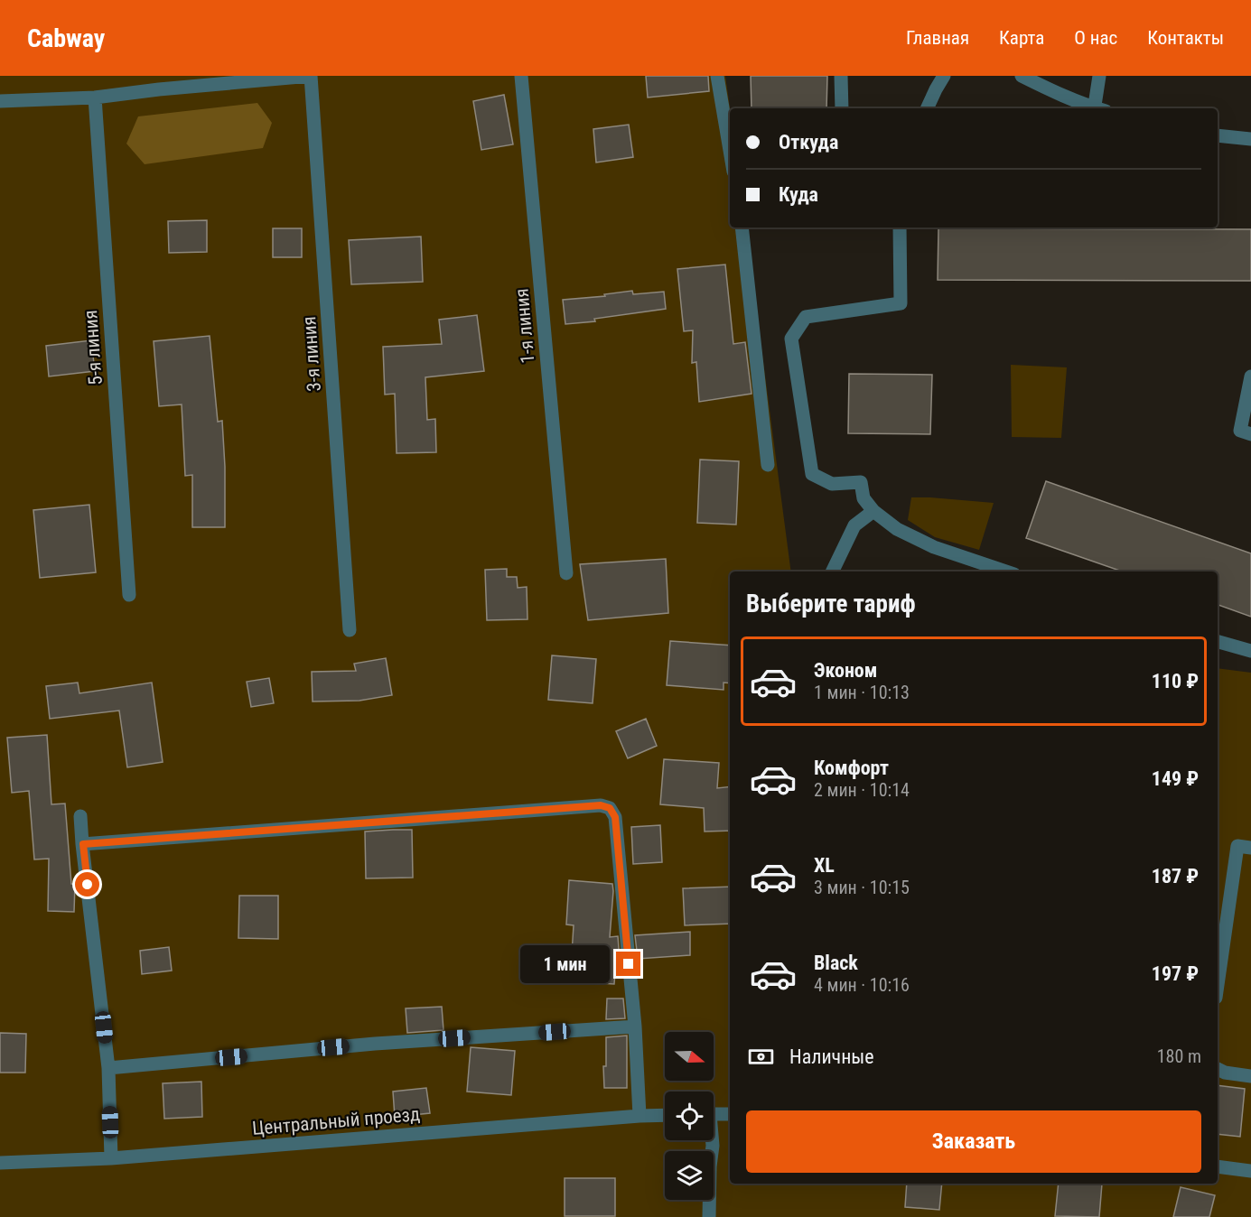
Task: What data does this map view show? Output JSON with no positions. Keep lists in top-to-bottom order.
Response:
{
  "streets": {
    "street": [
      "1-я линия",
      "5-я линия",
      "3-я линия",
      "Центральный проезд"
    ]
  },
  "north": "right",
  "page": {
    "header": "Cabway",
    "nav": [
      "Главная",
      "Карта",
      "О нас",
      "Контакты"
    ],
    "banner": ["Откуда", "Куда"],
    "heading": "Выберите тариф",
    "list": [
      {
        "name": "Эконом",
        "note": "1 мин · 10:13",
        "value": "110 ₽"
      },
      {
        "name": "Комфорт",
        "note": "2 мин · 10:14",
        "value": "149 ₽"
      },
      {
        "name": "XL",
        "note": "3 мин · 10:15",
        "value": "187 ₽"
      },
      {
        "name": "Black",
        "note": "4 мин · 10:16",
        "value": "197 ₽"
      }
    ],
    "bubble": "1 мин",
    "pay": ["Наличные", "180 m"],
    "buttons": "Заказать"
  }
}
